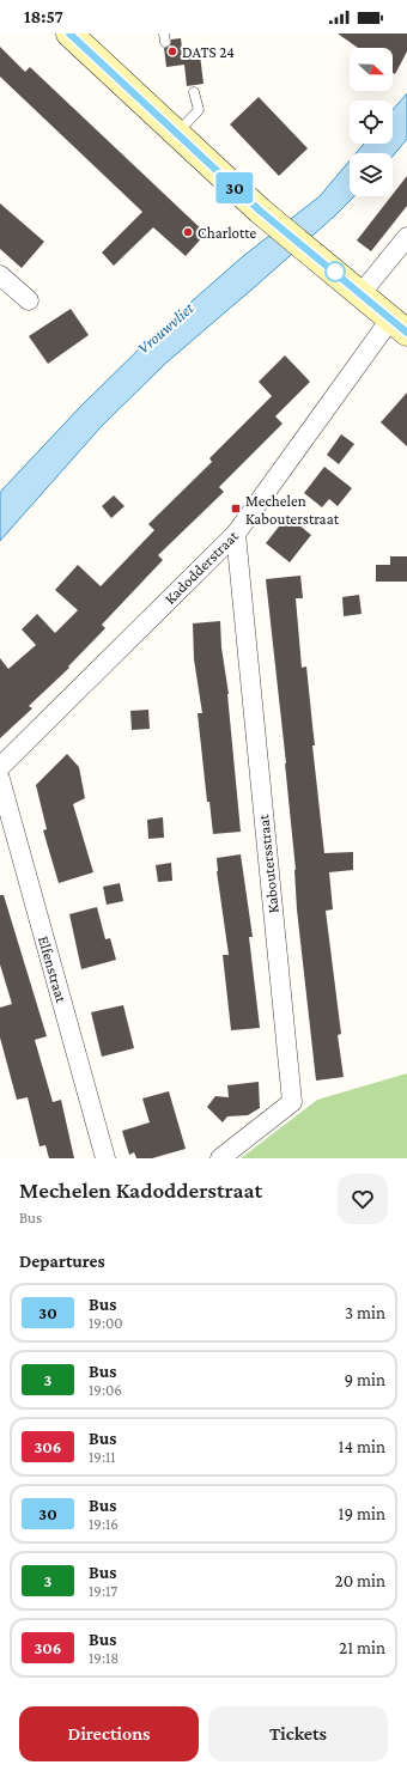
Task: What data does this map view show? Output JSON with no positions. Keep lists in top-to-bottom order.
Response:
{
  "streets": {
    "street": ["Kadodderstraat", "Kaboutersstraat", "Elfenstraat"]
  },
  "crossings": [
    ["Kadodderstraat", "Kaboutersstraat"]
  ],
  "water": ["Vrouwvliet"],
  "places": {
    "other": ["DATS 24", "Charlotte"],
    "transit": ["Mechelen Kabouterstraat"]
  },
  "lines": ["bus line 30"],
  "north": "right",
  "page": {
    "status": "18:57",
    "on_map": "30",
    "heading": [
      ["Mechelen Kadodderstraat", "Bus"],
      "Departures"
    ],
    "list": [
      {
        "mark": "30",
        "name": "Bus",
        "note": "19:00",
        "value": "3 min"
      },
      {
        "mark": "3",
        "name": "Bus",
        "note": "19:06",
        "value": "9 min"
      },
      {
        "mark": "306",
        "name": "Bus",
        "note": "19:11",
        "value": "14 min"
      },
      {
        "mark": "30",
        "name": "Bus",
        "note": "19:16",
        "value": "19 min"
      },
      {
        "mark": "3",
        "name": "Bus",
        "note": "19:17",
        "value": "20 min"
      },
      {
        "mark": "306",
        "name": "Bus",
        "note": "19:18",
        "value": "21 min"
      }
    ],
    "buttons": ["Directions", "Tickets"]
  }
}
